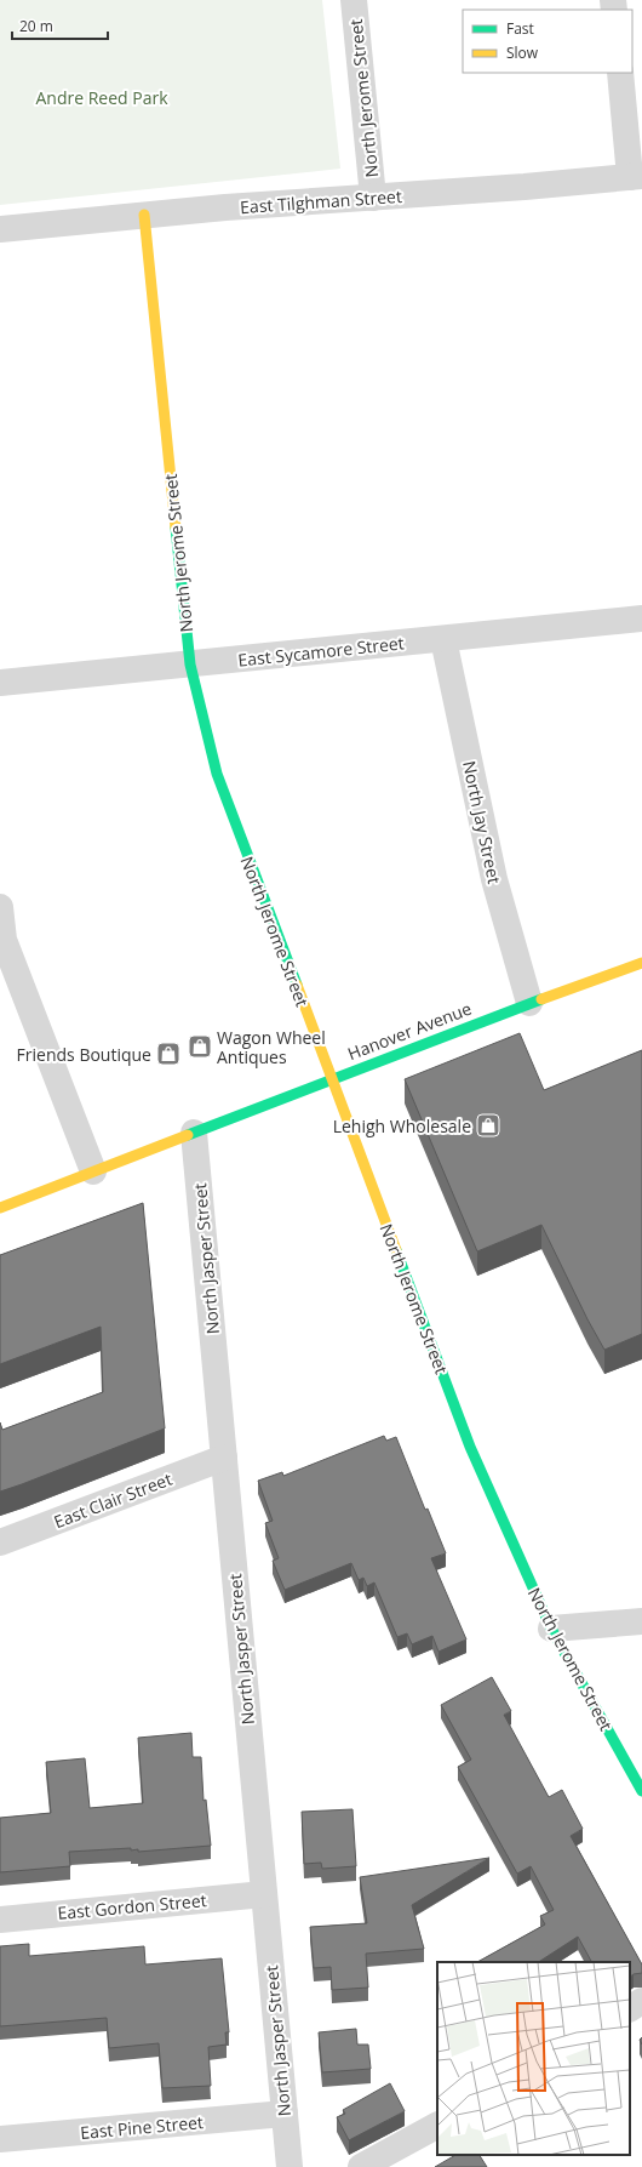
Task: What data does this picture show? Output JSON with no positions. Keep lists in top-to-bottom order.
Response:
{
  "streets": {
    "street": [
      "North Jerome Street",
      "East Tilghman Street",
      "East Sycamore Street",
      "North Jay Street",
      "Hanover Avenue",
      "North Jasper Street",
      "East Clair Street",
      "East Gordon Street",
      "East Pine Street"
    ]
  },
  "crossings": [
    ["North Jerome Street", "East Tilghman Street"],
    ["North Jerome Street", "East Sycamore Street"],
    ["North Jerome Street", "Hanover Avenue"],
    ["East Sycamore Street", "North Jay Street"],
    ["North Jay Street", "Hanover Avenue"],
    ["Hanover Avenue", "North Jasper Street"],
    ["North Jasper Street", "East Clair Street"],
    ["North Jasper Street", "East Gordon Street"],
    ["North Jasper Street", "East Pine Street"]
  ],
  "parks": ["Andre Reed Park"],
  "places": {
    "shop": ["Wagon Wheel Antiques", "Friends Boutique", "Lehigh Wholesale"]
  },
  "legend": ["Fast", "Slow"],
  "scale_bar": "20 m"
}
